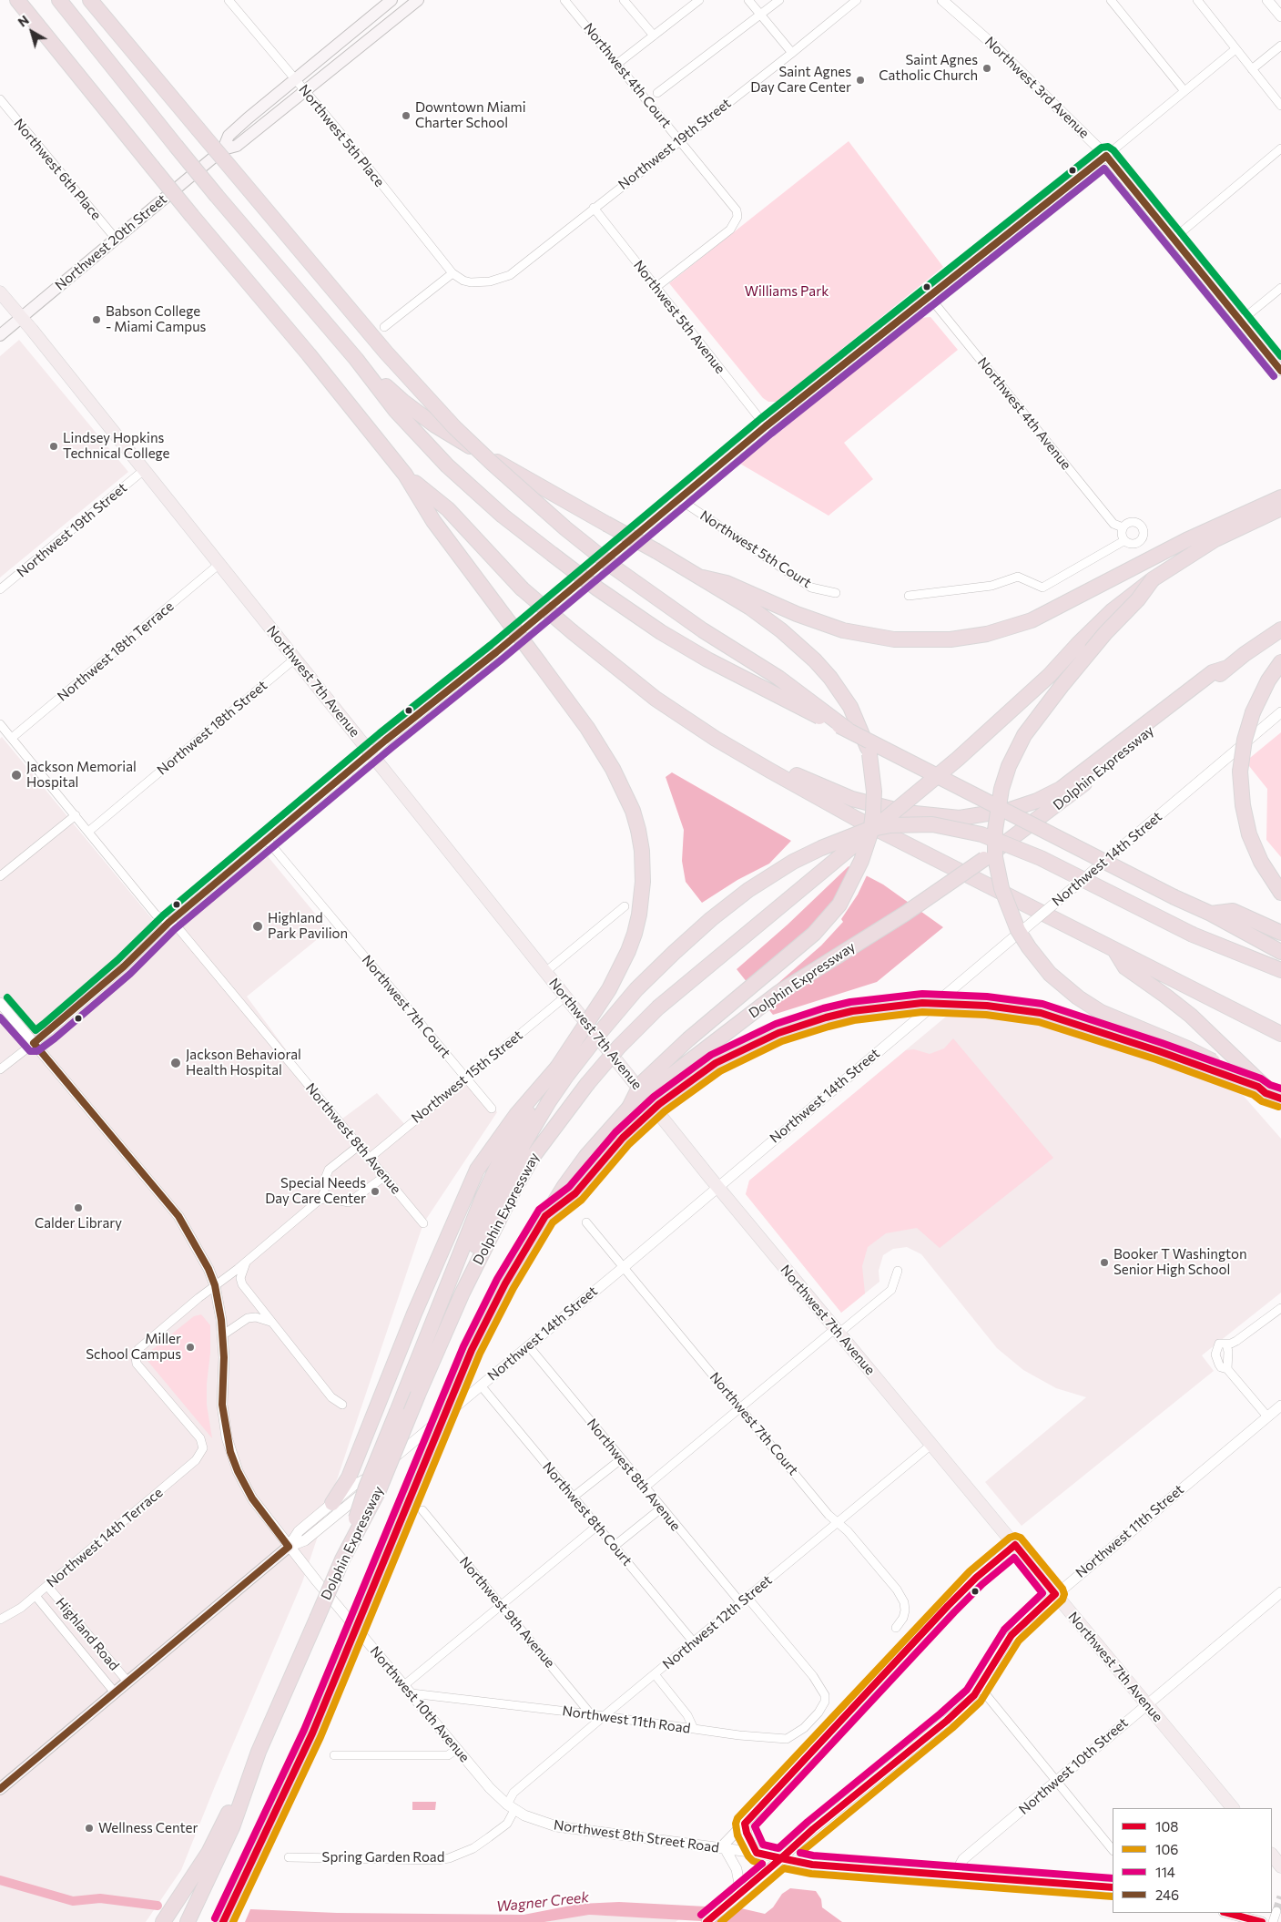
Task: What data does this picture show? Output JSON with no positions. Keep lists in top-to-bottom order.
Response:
{
  "streets": {
    "highway": ["Dolphin Expressway"],
    "main road": ["Northwest 20th Street", "Northwest 7th Avenue", "Northwest 14th Street"],
    "street": [
      "Northwest 4th Court",
      "Northwest 3rd Avenue",
      "Northwest 5th Place",
      "Northwest 19th Street",
      "Northwest 6th Place",
      "Northwest 5th Avenue",
      "Northwest 4th Avenue",
      "Northwest 5th Court",
      "Northwest 18th Terrace",
      "Northwest 18th Street",
      "Northwest 7th Court",
      "Northwest 15th Street",
      "Northwest 8th Avenue",
      "Northwest 8th Court",
      "Northwest 11th Street",
      "Northwest 14th Terrace",
      "Northwest 9th Avenue",
      "Northwest 12th Street",
      "Highland Road",
      "Northwest 10th Avenue",
      "Northwest 11th Road",
      "Northwest 10th Street",
      "Northwest 8th Street Road",
      "Spring Garden Road"
    ]
  },
  "crossings": [
    ["Northwest 4th Court", "Northwest 19th Street"],
    ["Northwest 4th Court", "Northwest 5th Avenue"],
    ["Northwest 5th Place", "Northwest 19th Street"],
    ["Northwest 5th Place", "Northwest 20th Street"],
    ["Northwest 19th Street", "Northwest 5th Avenue"],
    ["Northwest 19th Street", "Northwest 7th Avenue"],
    ["Northwest 6th Place", "Northwest 20th Street"],
    ["Northwest 20th Street", "Northwest 7th Avenue"],
    ["Northwest 18th Terrace", "Northwest 7th Avenue"],
    ["Northwest 18th Terrace", "Northwest 8th Avenue"],
    ["Northwest 7th Avenue", "Northwest 18th Street"],
    ["Northwest 7th Avenue", "Northwest 14th Street"],
    ["Northwest 7th Avenue", "Northwest 15th Street"],
    ["Northwest 7th Avenue", "Northwest 11th Street"],
    ["Northwest 7th Avenue", "Northwest 12th Street"],
    ["Northwest 7th Avenue", "Northwest 10th Street"],
    ["Northwest 18th Street", "Northwest 8th Avenue"],
    ["Northwest 14th Street", "Northwest 7th Court"],
    ["Northwest 14th Street", "Northwest 8th Avenue"],
    ["Northwest 14th Street", "Northwest 8th Court"],
    ["Northwest 14th Street", "Highland Road"],
    ["Northwest 14th Street", "Northwest 10th Avenue"],
    ["Northwest 7th Court", "Northwest 15th Street"],
    ["Northwest 7th Court", "Northwest 12th Street"],
    ["Northwest 15th Street", "Northwest 8th Avenue"],
    ["Northwest 8th Avenue", "Northwest 12th Street"],
    ["Northwest 8th Avenue", "Northwest 11th Road"],
    ["Northwest 8th Court", "Northwest 12th Street"],
    ["Northwest 11th Street", "Northwest 8th Street Road"],
    ["Northwest 14th Terrace", "Highland Road"],
    ["Northwest 9th Avenue", "Northwest 11th Road"],
    ["Northwest 12th Street", "Northwest 10th Avenue"],
    ["Northwest 12th Street", "Northwest 11th Road"],
    ["Northwest 12th Street", "Northwest 8th Street Road"],
    ["Northwest 12th Street", "Spring Garden Road"],
    ["Northwest 10th Avenue", "Northwest 11th Road"],
    ["Northwest 10th Avenue", "Northwest 8th Street Road"],
    ["Northwest 10th Avenue", "Spring Garden Road"],
    ["Northwest 10th Street", "Northwest 8th Street Road"],
    ["Northwest 8th Street Road", "Spring Garden Road"]
  ],
  "water": ["Wagner Creek"],
  "parks": ["Williams Park"],
  "places": [
    "Saint Agnes Catholic Church",
    "Saint Agnes Day Care Center",
    "Downtown Miami Charter School",
    "Babson College - Miami Campus",
    "Lindsey Hopkins Technical College",
    "Jackson Memorial Hospital",
    "Highland Park Pavilion",
    "Jackson Behavioral Health Hospital",
    "Special Needs Day Care Center",
    "Calder Library",
    "Booker T Washington Senior High School",
    "Miller School Campus",
    "Wellness Center"
  ],
  "lines": [
    "transit line 246",
    "transit line 114",
    "transit line 108",
    "transit line 106"
  ],
  "legend": [
    "108",
    "106",
    "114",
    "246"
  ],
  "north": "top left"
}
